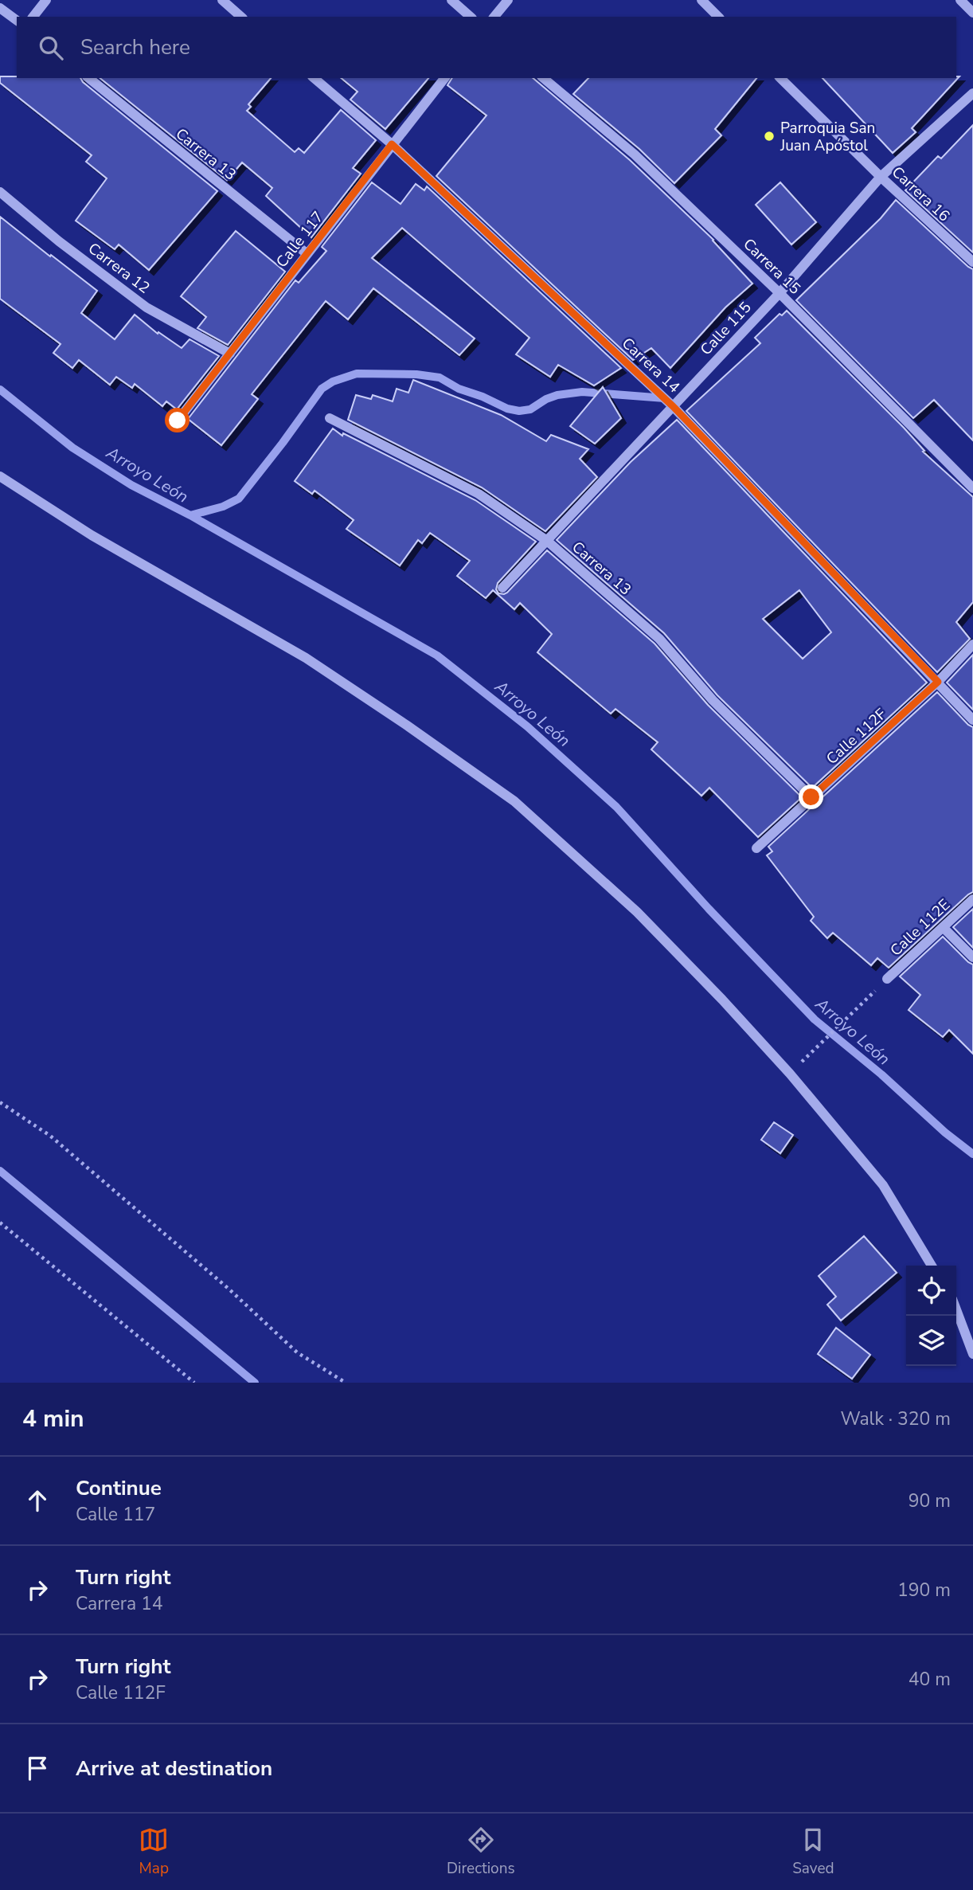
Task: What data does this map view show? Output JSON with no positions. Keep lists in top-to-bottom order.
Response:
{
  "streets": {
    "street": [
      "Carrera 13",
      "Carrera 16",
      "Calle 117",
      "Carrera 15",
      "Carrera 12",
      "Calle 115",
      "Carrera 14",
      "Calle 112F",
      "Calle 112E"
    ]
  },
  "crossings": [
    ["Carrera 13", "Calle 117"],
    ["Carrera 13", "Calle 115"],
    ["Carrera 13", "Calle 112F"],
    ["Carrera 16", "Calle 115"],
    ["Calle 117", "Carrera 12"],
    ["Calle 117", "Carrera 14"],
    ["Carrera 15", "Calle 115"],
    ["Calle 115", "Carrera 14"],
    ["Carrera 14", "Calle 112F"]
  ],
  "water": ["Arroyo León"],
  "places": ["Parroquia San Juan Apóstol"],
  "page": {
    "search": "Search here",
    "heading": ["4 min", "Walk · 320 m"],
    "list": [
      ["Continue", "Calle 117", "90 m"],
      ["Turn right", "Carrera 14", "190 m"],
      ["Turn right", "Calle 112F", "40 m"],
      "Arrive at destination"
    ],
    "nav": ["Map", "Directions", "Saved"]
  }
}
